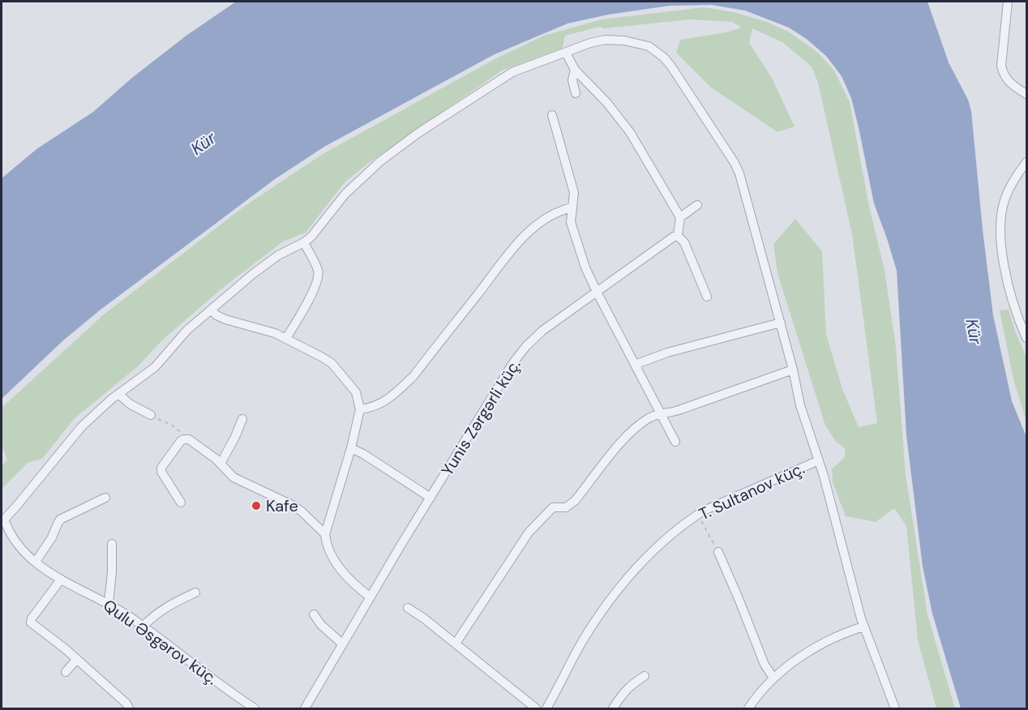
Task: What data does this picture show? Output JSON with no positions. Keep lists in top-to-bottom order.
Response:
{
  "streets": {
    "street": ["Yunis Zərgərli küç.", "T. Sultanov küç.", "Qulu Əsgərov küç."]
  },
  "water": ["Kür"],
  "places": ["Kafe"]
}
